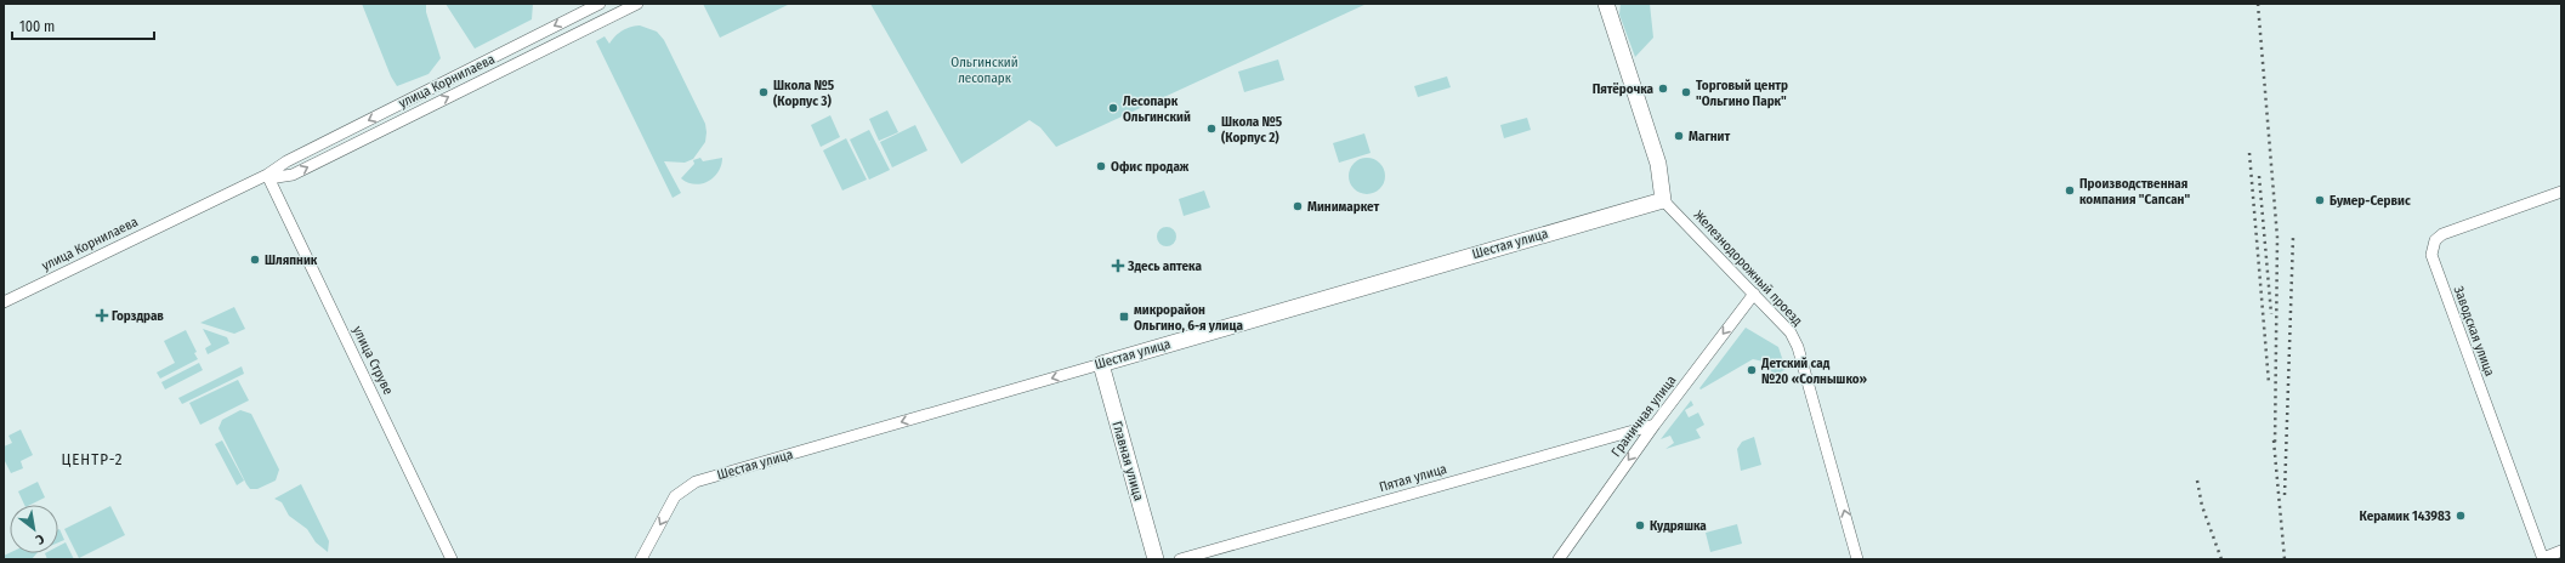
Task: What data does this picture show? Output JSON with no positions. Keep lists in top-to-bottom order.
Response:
{
  "streets": {
    "street": [
      "улица Корнилаева",
      "Шестая улица",
      "Железнодорожный проезд",
      "Заводская улица",
      "улица Струве",
      "Граничная улица",
      "Главная улица",
      "Пятая улица"
    ]
  },
  "crossings": [
    ["улица Корнилаева", "улица Струве"],
    ["Шестая улица", "Железнодорожный проезд"],
    ["Шестая улица", "Главная улица"],
    ["Железнодорожный проезд", "Граничная улица"],
    ["Граничная улица", "Пятая улица"]
  ],
  "one_way": ["Шестая улица", "Железнодорожный проезд", "Граничная улица"],
  "districts": ["ЦЕНТР-2"],
  "parks": ["Ольгинский лесопарк"],
  "places": {
    "other": [
      "Пятёрочка",
      "Школа №5 (Корпус 3)",
      "Торговый центр \"Ольгино Парк\"",
      "Лесопарк Ольгинский",
      "Школа №5 (Корпус 2)",
      "Магнит",
      "Офис продаж",
      "Производственная компания \"Сапсан\"",
      "Бумер-Сервис",
      "Минимаркет",
      "Шляпник",
      "Детский сад №20 «Солнышко»",
      "Керамик 143983",
      "Кудряшка"
    ],
    "health": ["Здесь аптека", "Горздрав"],
    "transit": ["микрорайон Ольгино, 6-я улица"]
  },
  "scale_bar": "100 m",
  "north": "bottom right"
}
